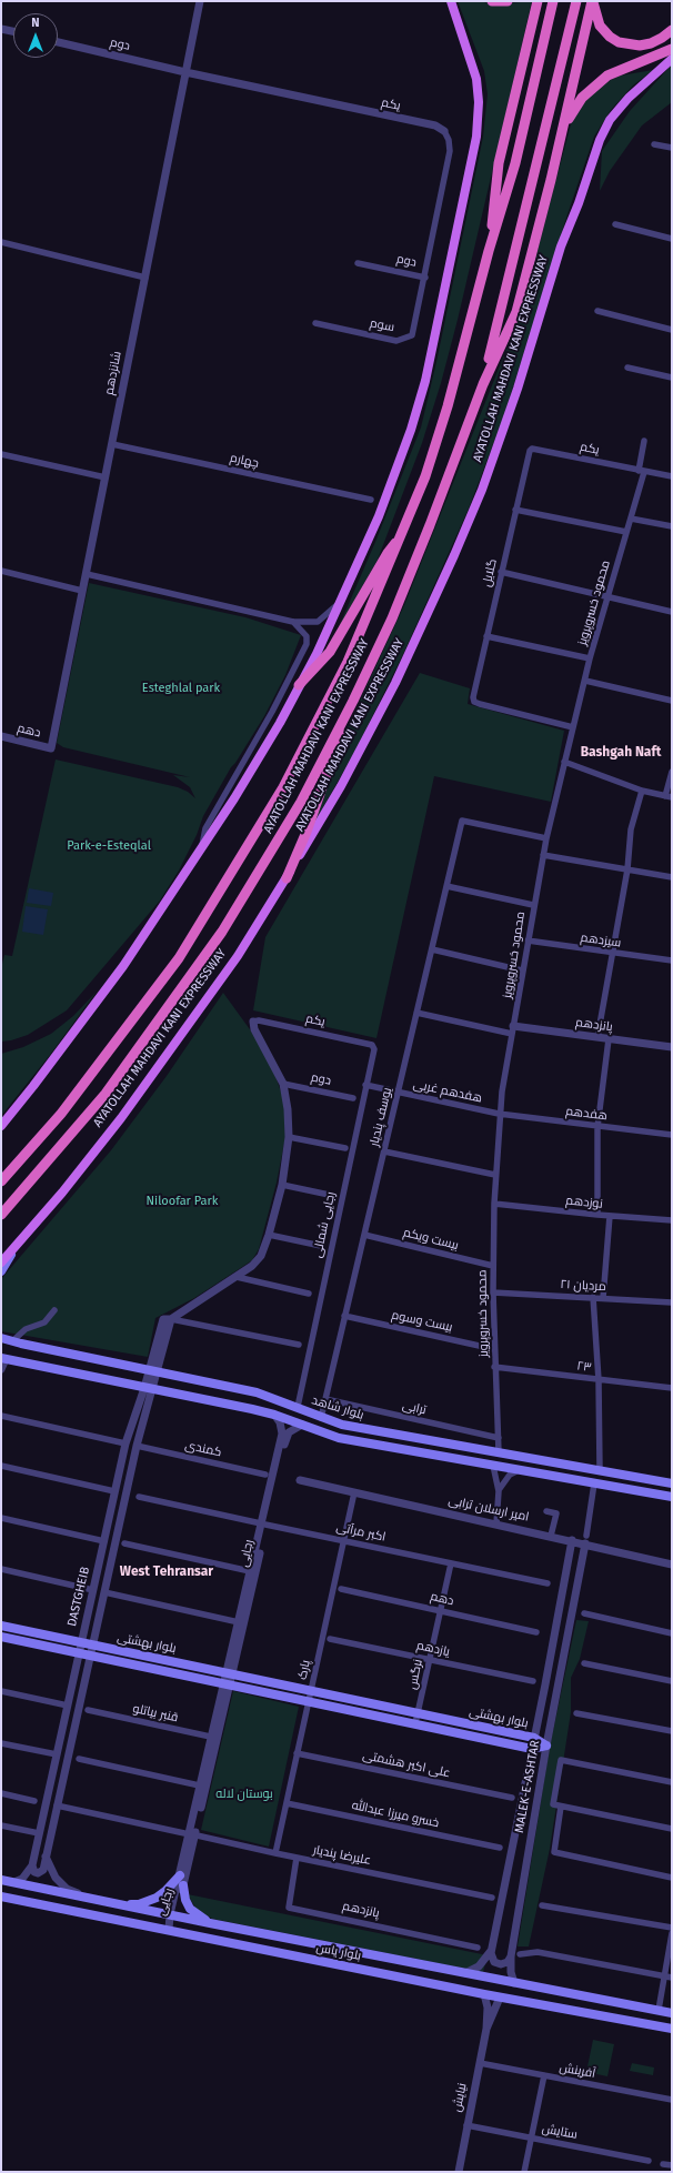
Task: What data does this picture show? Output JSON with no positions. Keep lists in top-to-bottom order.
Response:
{
  "streets": {
    "highway": ["AYATOLLAH MAHDAVI KANI EXPRESSWAY"],
    "main road": ["بلوار شاهد", "بلوار بهشتی", "بلوار یاس"],
    "street": [
      "دوم",
      "یکم",
      "سوم",
      "شانزدهم",
      "چهارم",
      "گلایل",
      "محمود خسروپرویز",
      "دهم",
      "سیزدهم",
      "پانزدهم",
      "هفدهم غربی",
      "هفدهم",
      "یوسف پندیار",
      "نوزدهم",
      "رجایی شمالی",
      "بیست ویکم",
      "۲۱ مردیان",
      "بیست وسوم",
      "۲۳",
      "ترابی",
      "کمندی",
      "امیر ارسلان ترابی",
      "اکبر مرآتی",
      "رجایی",
      "DASTGHEIB",
      "یازدهم",
      "پارک",
      "نرگس",
      "قنبر بیاتلو",
      "علی اکبر هشمتی",
      "MALEK-E-ASHTAR",
      "خسرو میرزا عبدالله",
      "علیرضا پندیار",
      "آفرینش",
      "نیایش",
      "ستایش"
    ]
  },
  "crossings": [
    ["دوم", "یکم"],
    ["دوم", "سوم"],
    ["دوم", "شانزدهم"],
    ["یکم", "سوم"],
    ["یکم", "شانزدهم"],
    ["یکم", "گلایل"],
    ["یکم", "محمود خسروپرویز"],
    ["یکم", "رجایی شمالی"],
    ["شانزدهم", "چهارم"],
    ["شانزدهم", "دهم"],
    ["گلایل", "محمود خسروپرویز"],
    ["محمود خسروپرویز", "سیزدهم"],
    ["محمود خسروپرویز", "پانزدهم"],
    ["محمود خسروپرویز", "هفدهم غربی"],
    ["محمود خسروپرویز", "هفدهم"],
    ["محمود خسروپرویز", "یوسف پندیار"],
    ["محمود خسروپرویز", "نوزدهم"],
    ["محمود خسروپرویز", "بیست ویکم"],
    ["محمود خسروپرویز", "۲۱ مردیان"],
    ["محمود خسروپرویز", "بیست وسوم"],
    ["محمود خسروپرویز", "۲۳"],
    ["محمود خسروپرویز", "بلوار شاهد"],
    ["محمود خسروپرویز", "ترابی"],
    ["دهم", "نرگس"],
    ["پانزدهم", "علیرضا پندیار"],
    ["هفدهم غربی", "هفدهم"],
    ["هفدهم غربی", "یوسف پندیار"],
    ["هفدهم غربی", "رجایی شمالی"],
    ["یوسف پندیار", "بیست ویکم"],
    ["یوسف پندیار", "بیست وسوم"],
    ["یوسف پندیار", "بلوار شاهد"],
    ["یوسف پندیار", "ترابی"],
    ["رجایی شمالی", "بلوار شاهد"],
    ["بلوار شاهد", "DASTGHEIB"],
    ["کمندی", "DASTGHEIB"],
    ["امیر ارسلان ترابی", "پارک"],
    ["امیر ارسلان ترابی", "MALEK-E-ASHTAR"],
    ["اکبر مرآتی", "رجایی"],
    ["اکبر مرآتی", "پارک"],
    ["اکبر مرآتی", "نرگس"],
    ["رجایی", "بلوار بهشتی"],
    ["رجایی", "قنبر بیاتلو"],
    ["رجایی", "علیرضا پندیار"],
    ["رجایی", "بلوار یاس"],
    ["DASTGHEIB", "بلوار بهشتی"],
    ["DASTGHEIB", "علیرضا پندیار"],
    ["بلوار بهشتی", "پارک"],
    ["بلوار بهشتی", "نرگس"],
    ["بلوار بهشتی", "MALEK-E-ASHTAR"],
    ["یازدهم", "نرگس"],
    ["پارک", "علی اکبر هشمتی"],
    ["پارک", "خسرو میرزا عبدالله"],
    ["پارک", "علیرضا پندیار"],
    ["MALEK-E-ASHTAR", "بلوار یاس"],
    ["آفرینش", "نیایش"],
    ["نیایش", "ستایش"]
  ],
  "districts": ["Bashgah Naft", "West Tehransar"],
  "parks": [
    "Esteghlal park",
    "Park-e-Esteqlal",
    "Niloofar Park",
    "بوستان لاله"
  ],
  "north": "top"
}
